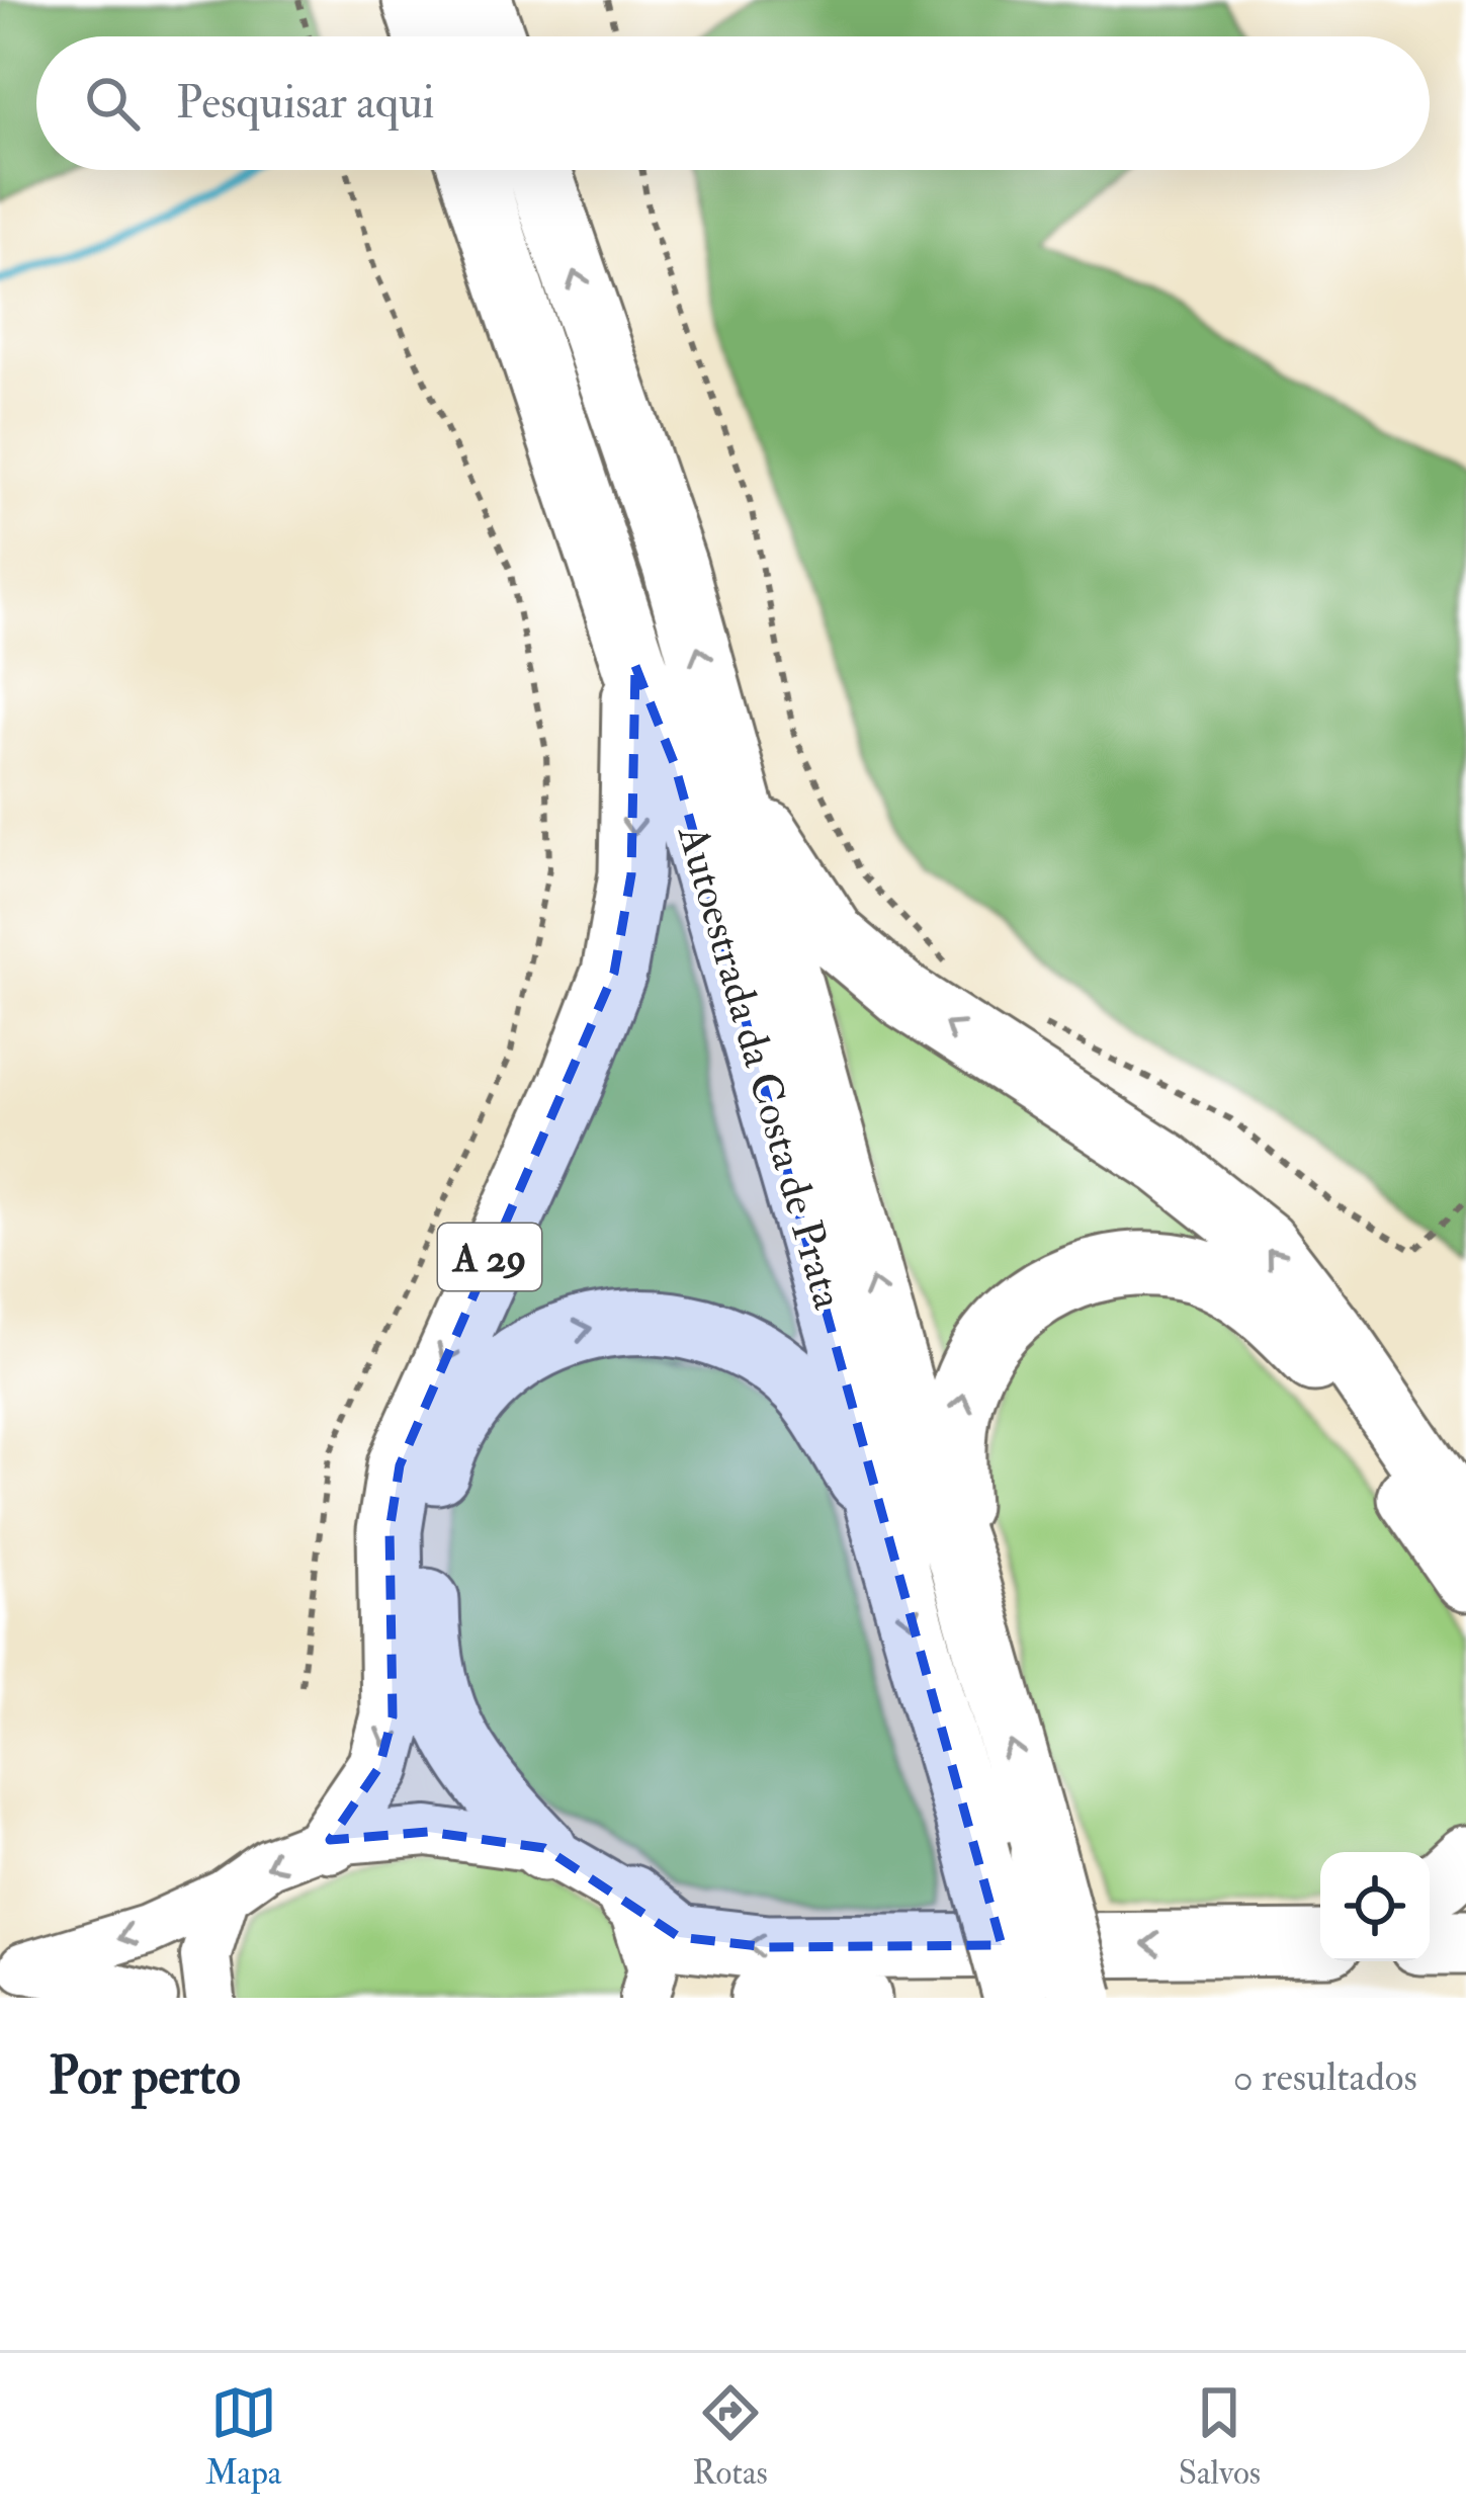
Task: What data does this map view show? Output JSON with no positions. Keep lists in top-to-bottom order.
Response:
{
  "streets": {
    "highway": ["Autoestrada da Costa de Prata", "A 29"]
  },
  "crossings": [
    ["Autoestrada da Costa de Prata", "A 29"]
  ],
  "page": {
    "search": "Pesquisar aqui",
    "heading": ["Por perto", "0 resultados"],
    "nav": ["Mapa", "Rotas", "Salvos"]
  }
}
